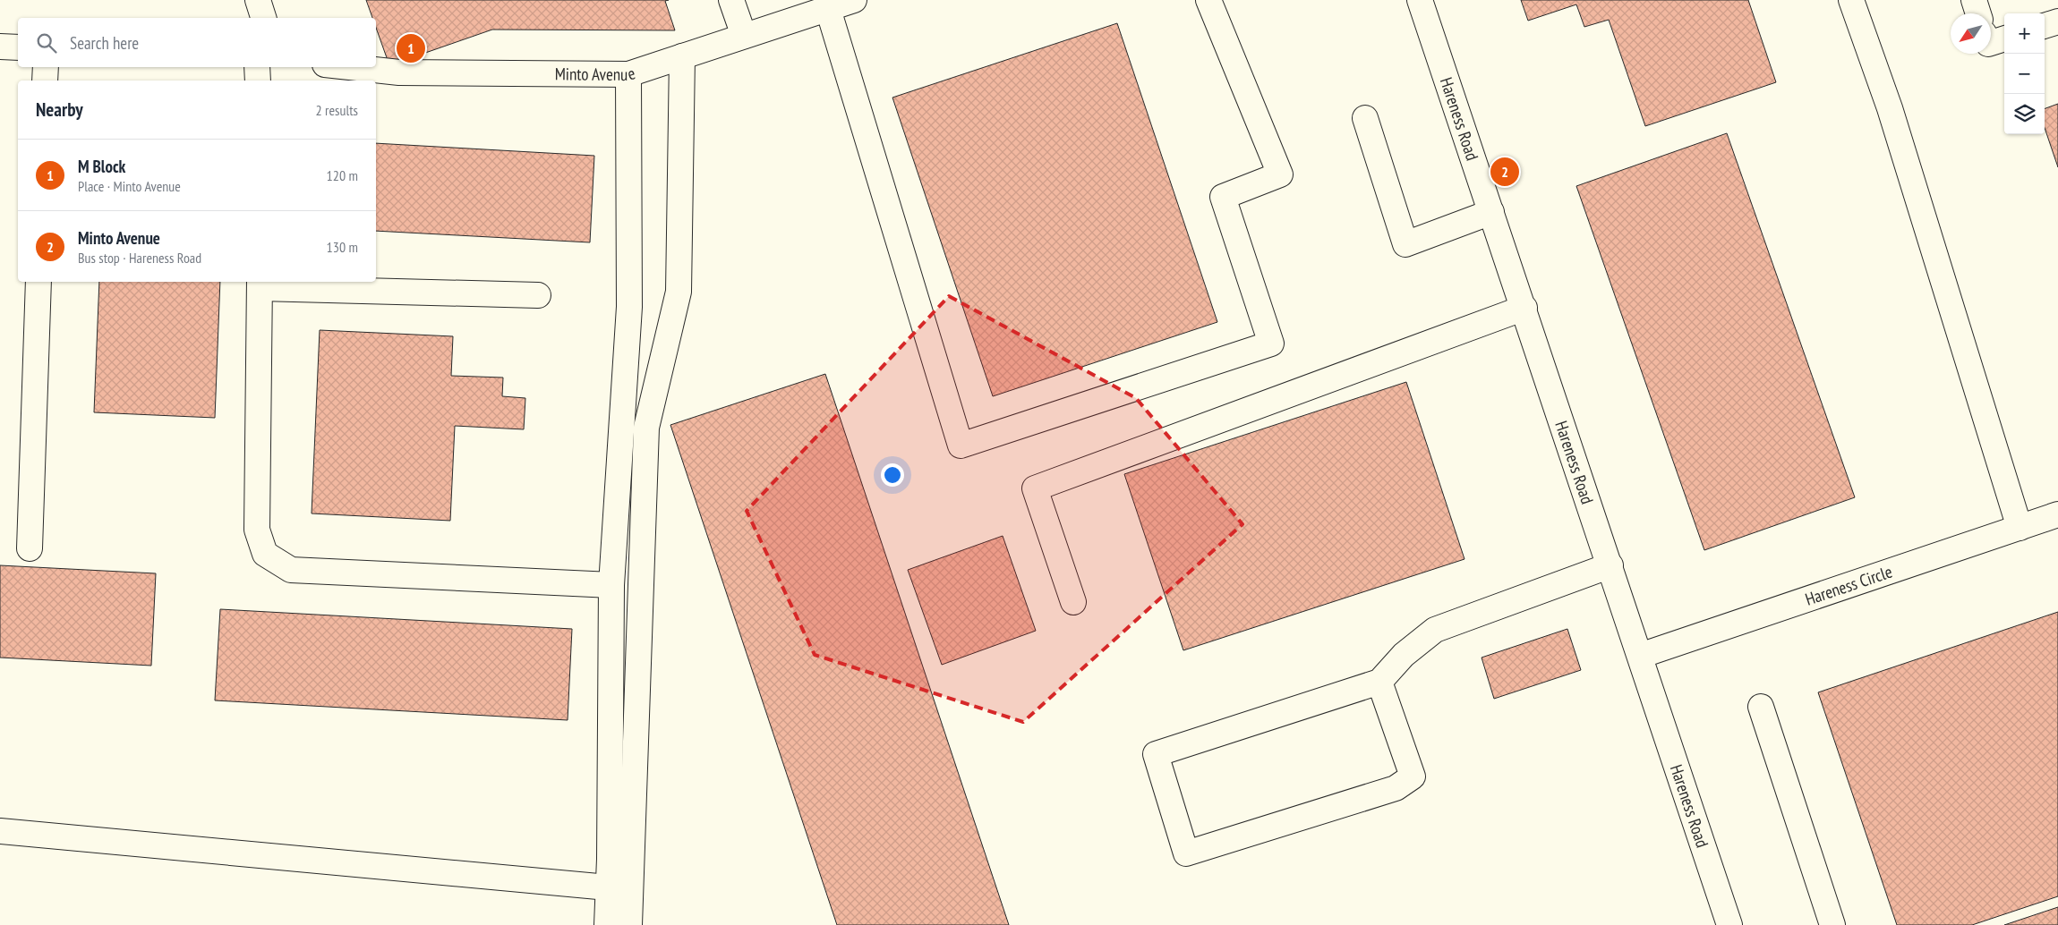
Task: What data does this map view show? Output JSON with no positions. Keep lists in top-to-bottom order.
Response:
{
  "streets": {
    "street": ["Minto Avenue", "Hareness Road", "Hareness Circle"]
  },
  "crossings": [
    ["Hareness Road", "Hareness Circle"]
  ],
  "north": "bottom left",
  "page": {
    "map_buttons": ["+", "−"],
    "search": "Search here",
    "pins": ["1", "2"],
    "heading": ["Nearby", "2 results"],
    "list": [
      {
        "mark": "1",
        "name": "M Block",
        "note": "Place · Minto Avenue",
        "value": "120 m"
      },
      {
        "mark": "2",
        "name": "Minto Avenue",
        "note": "Bus stop · Hareness Road",
        "value": "130 m"
      }
    ]
  }
}
